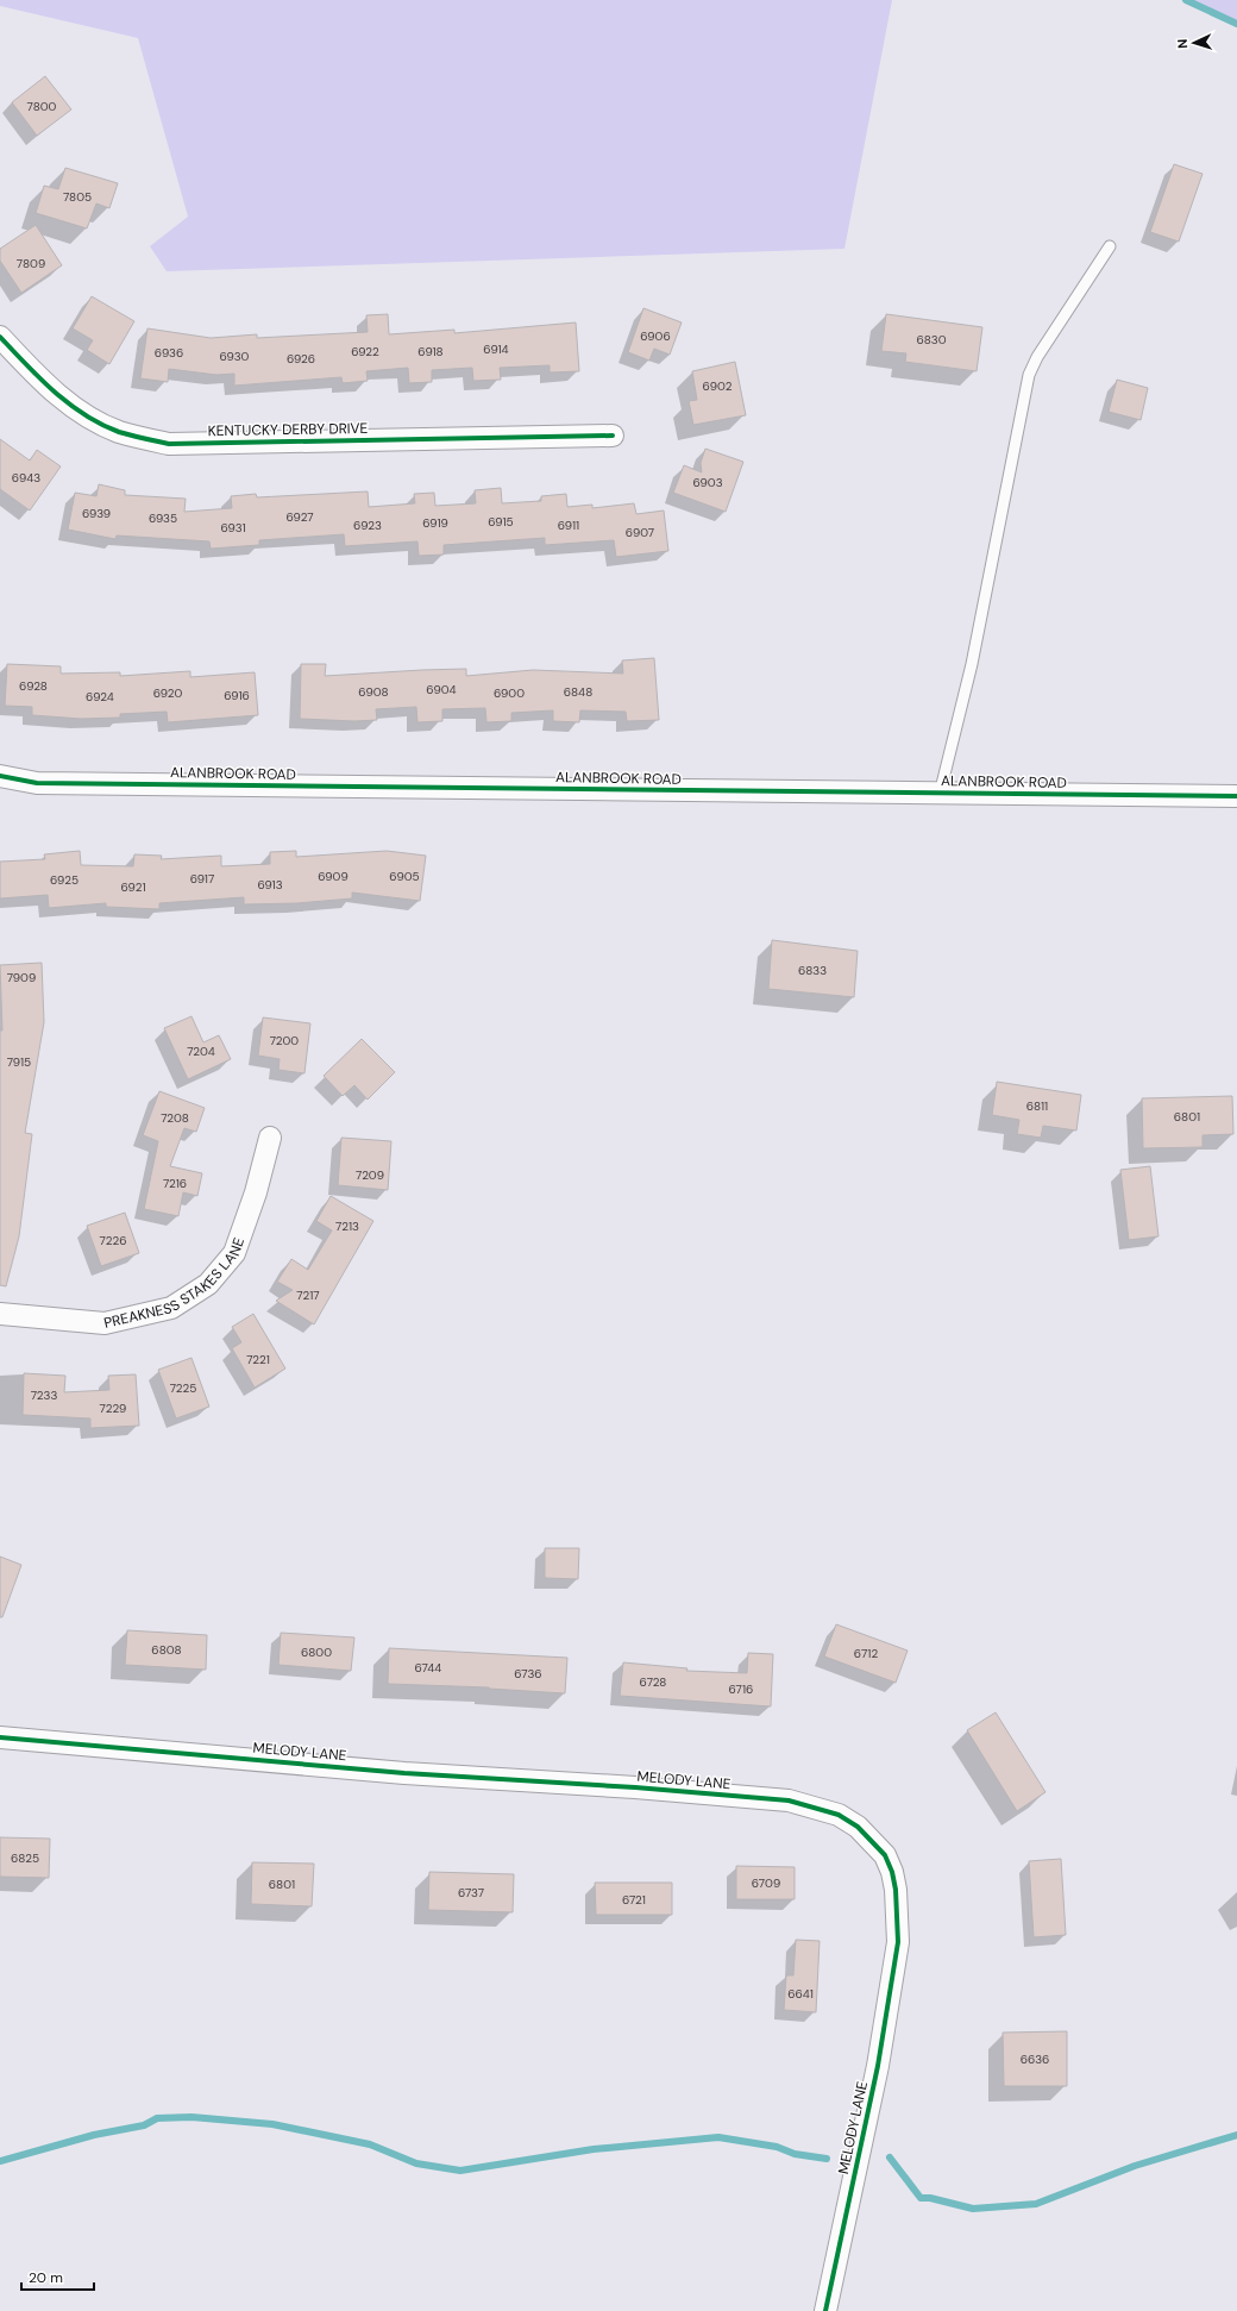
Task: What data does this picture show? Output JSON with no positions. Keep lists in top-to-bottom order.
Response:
{
  "streets": {
    "street": [
      "KENTUCKY DERBY DRIVE",
      "ALANBROOK ROAD",
      "PREAKNESS STAKES LANE",
      "MELODY LANE"
    ]
  },
  "house_numbers": [
    "7800",
    "7805",
    "7809",
    "6906",
    "6830",
    "6914",
    "6922",
    "6918",
    "6936",
    "6930",
    "6926",
    "6902",
    "6943",
    "6903",
    "6939",
    "6927",
    "6935",
    "6915",
    "6919",
    "6923",
    "6911",
    "6931",
    "6907",
    "6928",
    "6904",
    "6908",
    "6848",
    "6920",
    "6900",
    "6916",
    "6924",
    "6909",
    "6905",
    "6917",
    "6925",
    "6913",
    "6921",
    "6833",
    "7909",
    "7200",
    "7204",
    "7915",
    "6811",
    "6801",
    "7208",
    "7209",
    "7216",
    "7213",
    "7226",
    "7217",
    "7221",
    "7225",
    "7233",
    "7229",
    "6808",
    "6800",
    "6712",
    "6744",
    "6736",
    "6728",
    "6716",
    "6825",
    "6709",
    "6801",
    "6737",
    "6721",
    "6641",
    "6636"
  ],
  "scale_bar": "20 m",
  "north": "left"
}
